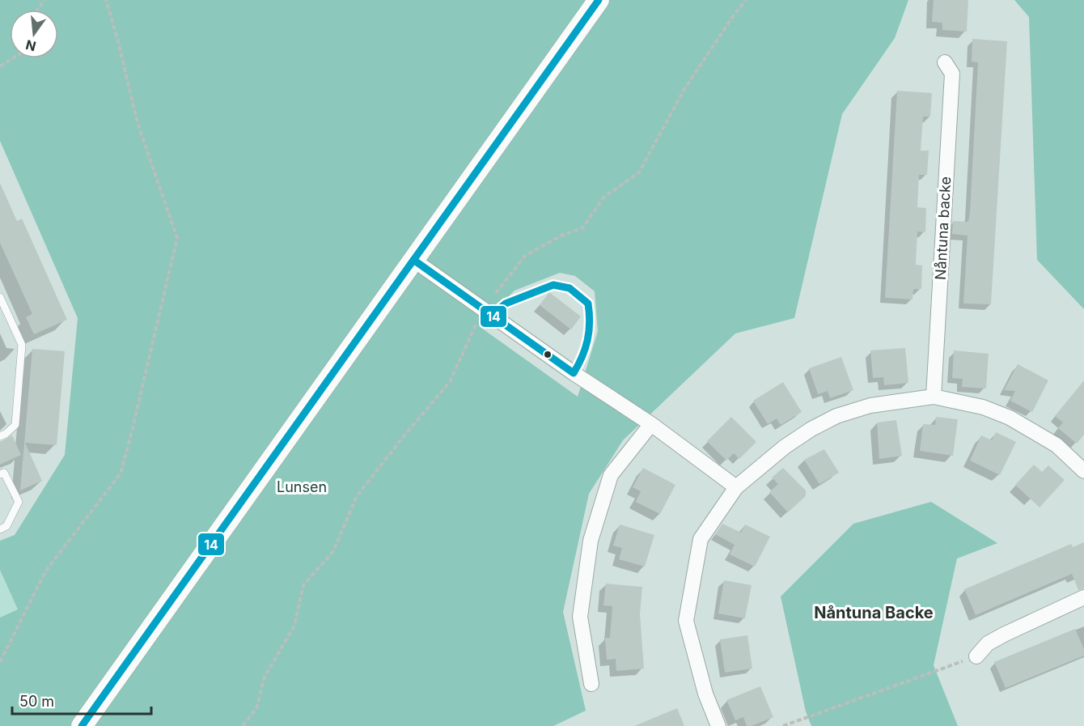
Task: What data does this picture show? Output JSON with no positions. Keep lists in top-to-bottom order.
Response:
{
  "streets": {
    "street": ["Nåntuna backe"]
  },
  "districts": ["Nåntuna Backe"],
  "parks": ["Lunsen"],
  "lines": ["transit line 14"],
  "scale_bar": "50 m",
  "north": "bottom"
}
